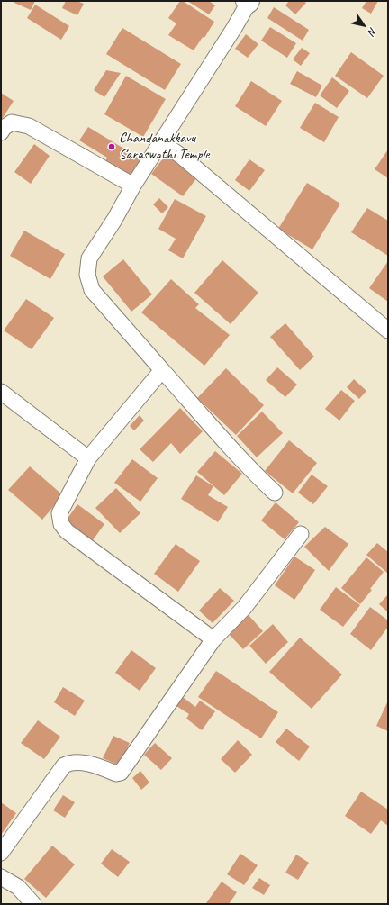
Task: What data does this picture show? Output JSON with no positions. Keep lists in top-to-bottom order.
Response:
{
  "places": ["Chandanakkavu Saraswathi Temple"],
  "north": "bottom right"
}
